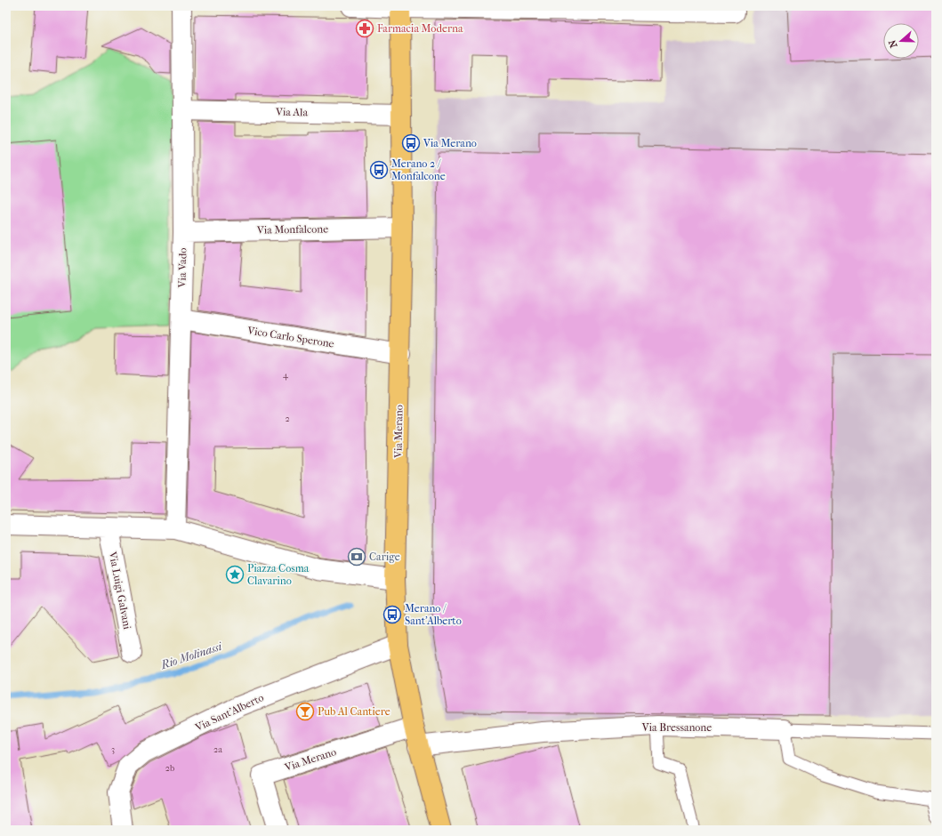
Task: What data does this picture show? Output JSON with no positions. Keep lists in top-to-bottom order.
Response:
{
  "streets": {
    "main road": ["Via Merano"],
    "street": [
      "Via Ala",
      "Via Monfalcone",
      "Via Vado",
      "Vico Carlo Sperone",
      "Via Luigi Galvani",
      "Via Sant'Alberto",
      "Via Bressanone"
    ]
  },
  "crossings": [
    ["Via Ala", "Via Vado"],
    ["Via Ala", "Via Merano"],
    ["Via Monfalcone", "Via Vado"],
    ["Via Monfalcone", "Via Merano"],
    ["Via Vado", "Vico Carlo Sperone"],
    ["Vico Carlo Sperone", "Via Merano"],
    ["Via Merano", "Via Sant'Alberto"],
    ["Via Merano", "Via Bressanone"]
  ],
  "water": ["Rio Molinassi"],
  "places": {
    "pharmacy": ["Farmacia Moderna"],
    "bus stop": ["Via Merano", "Merano 2 / Monfalcone", "Merano / Sant'Alberto"],
    "bank": ["Carige"],
    "place": ["Piazza Cosma Clavarino"],
    "bar": ["Pub Al Cantiere"]
  },
  "house_numbers": [
    "4",
    "2",
    "3",
    "2a",
    "2b"
  ],
  "north": "left"
}
